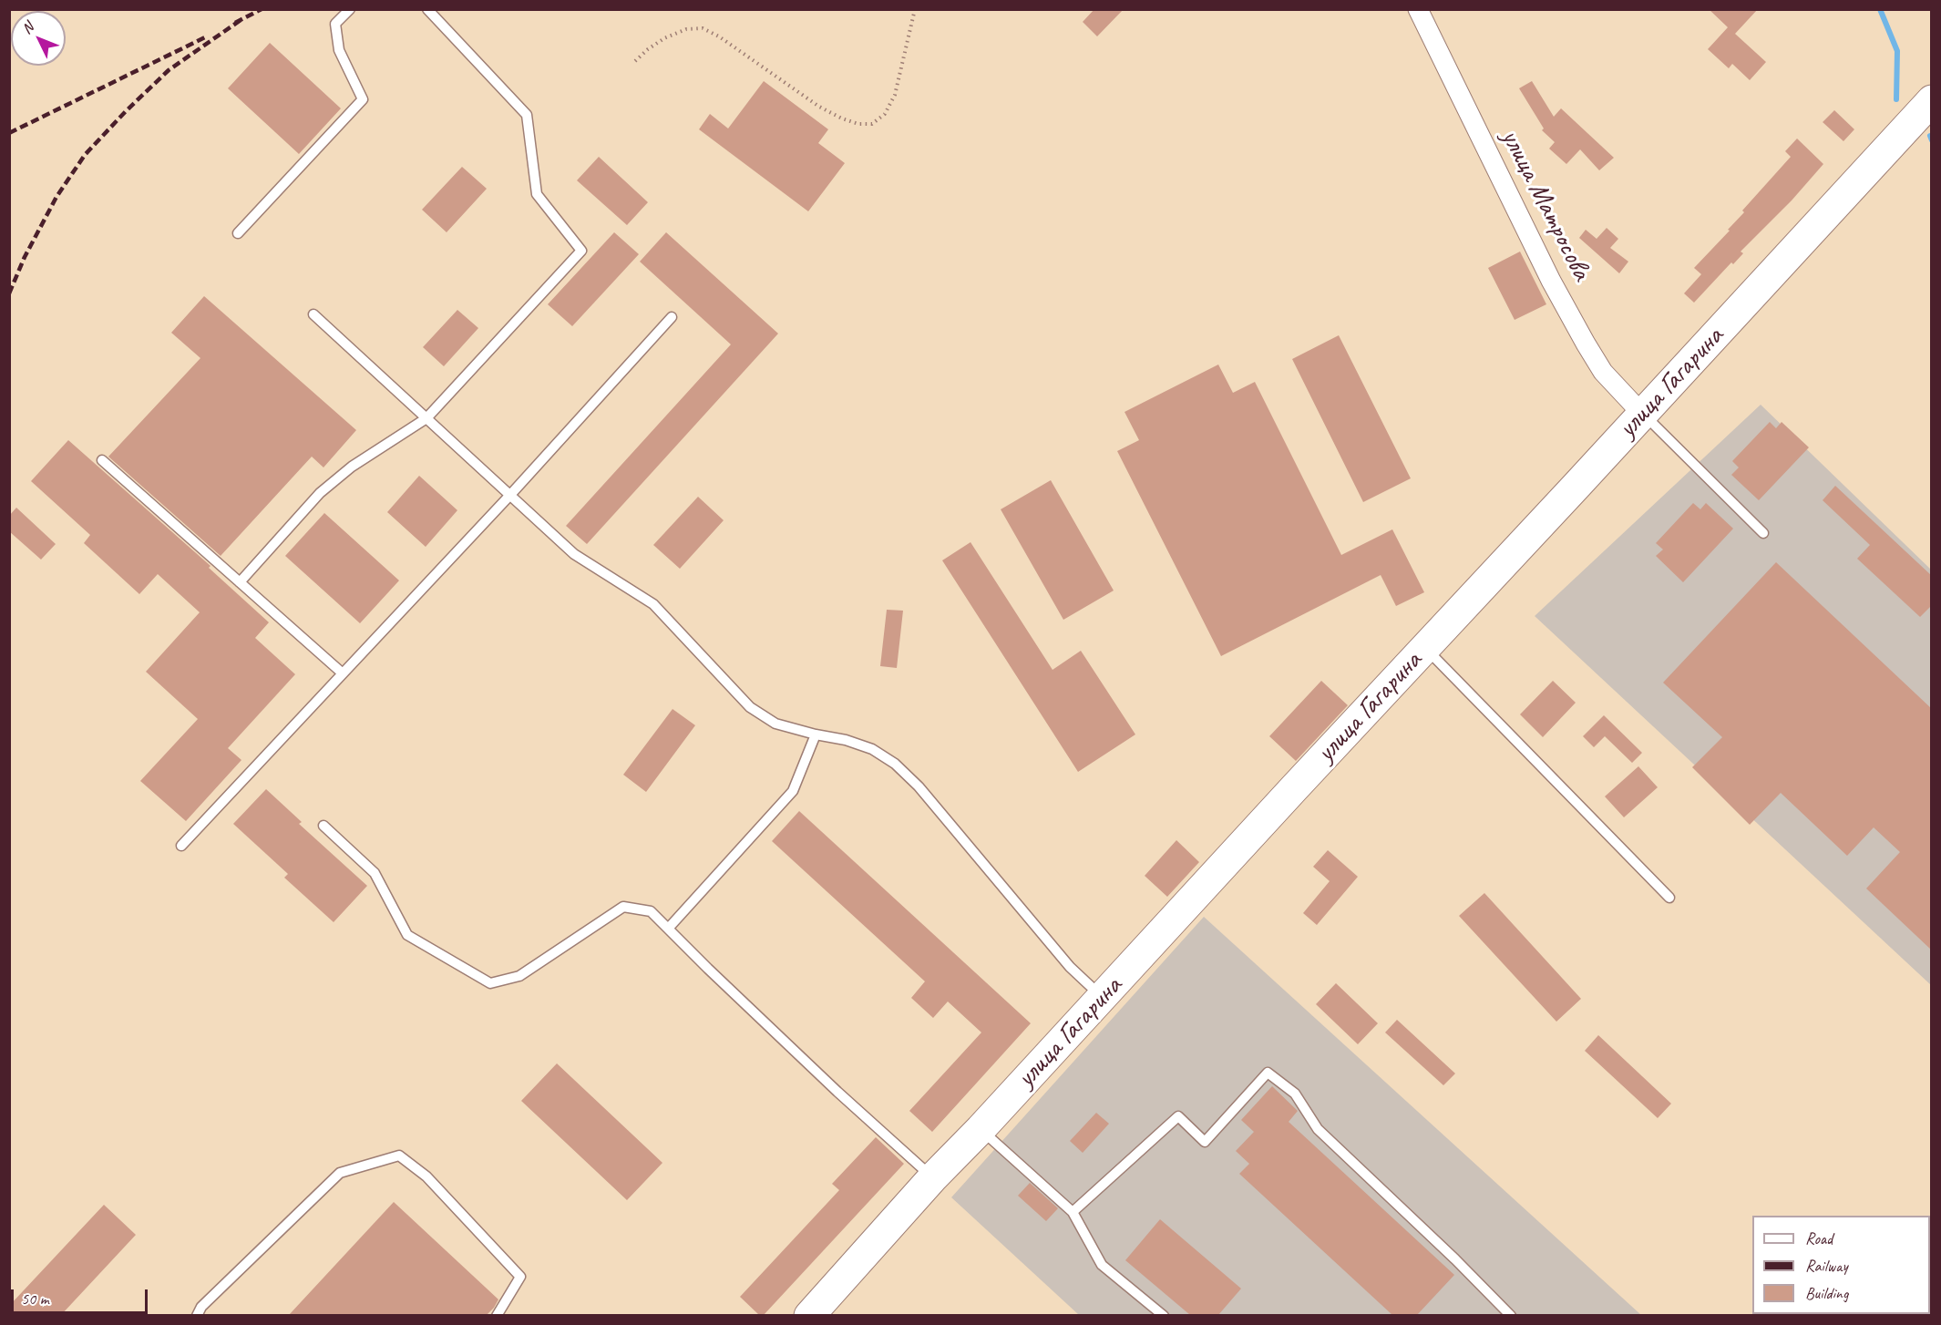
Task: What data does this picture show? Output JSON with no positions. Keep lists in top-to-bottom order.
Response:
{
  "streets": {
    "main road": ["улица Гагарина"],
    "street": ["улица Матросова"]
  },
  "crossings": [
    ["улица Матросова", "улица Гагарина"]
  ],
  "legend": ["Road", "Railway", "Building"],
  "scale_bar": "50 m",
  "north": "top left"
}
